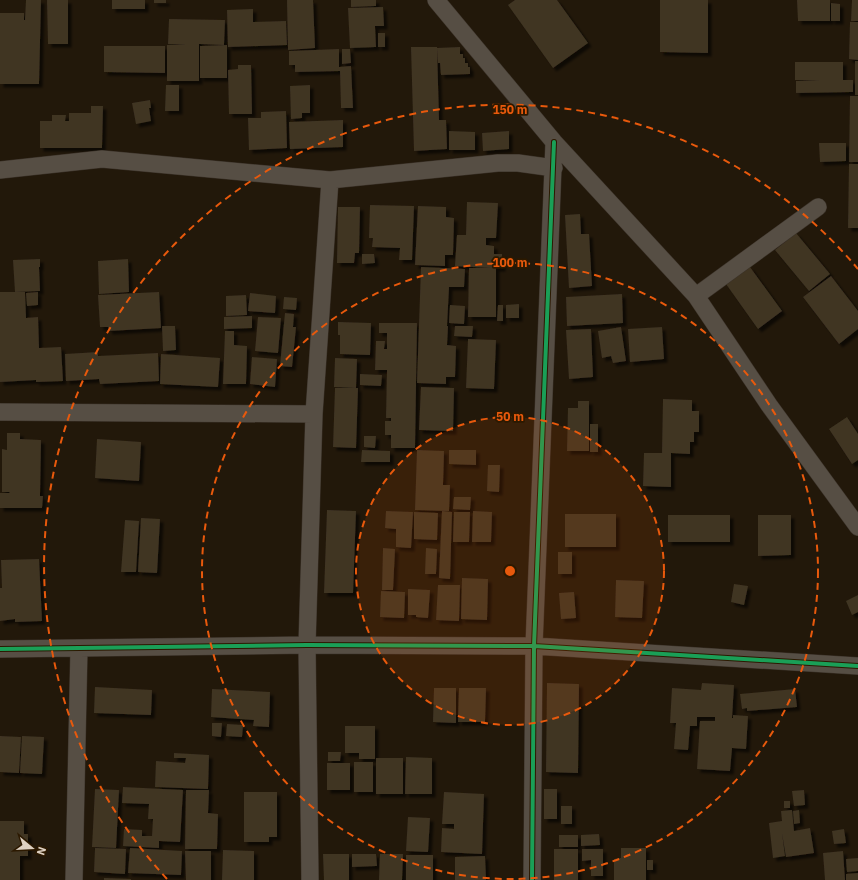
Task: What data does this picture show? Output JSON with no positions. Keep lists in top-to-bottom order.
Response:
{
  "north": "right",
  "rings": ["150 m", "100 m", "50 m"]
}
